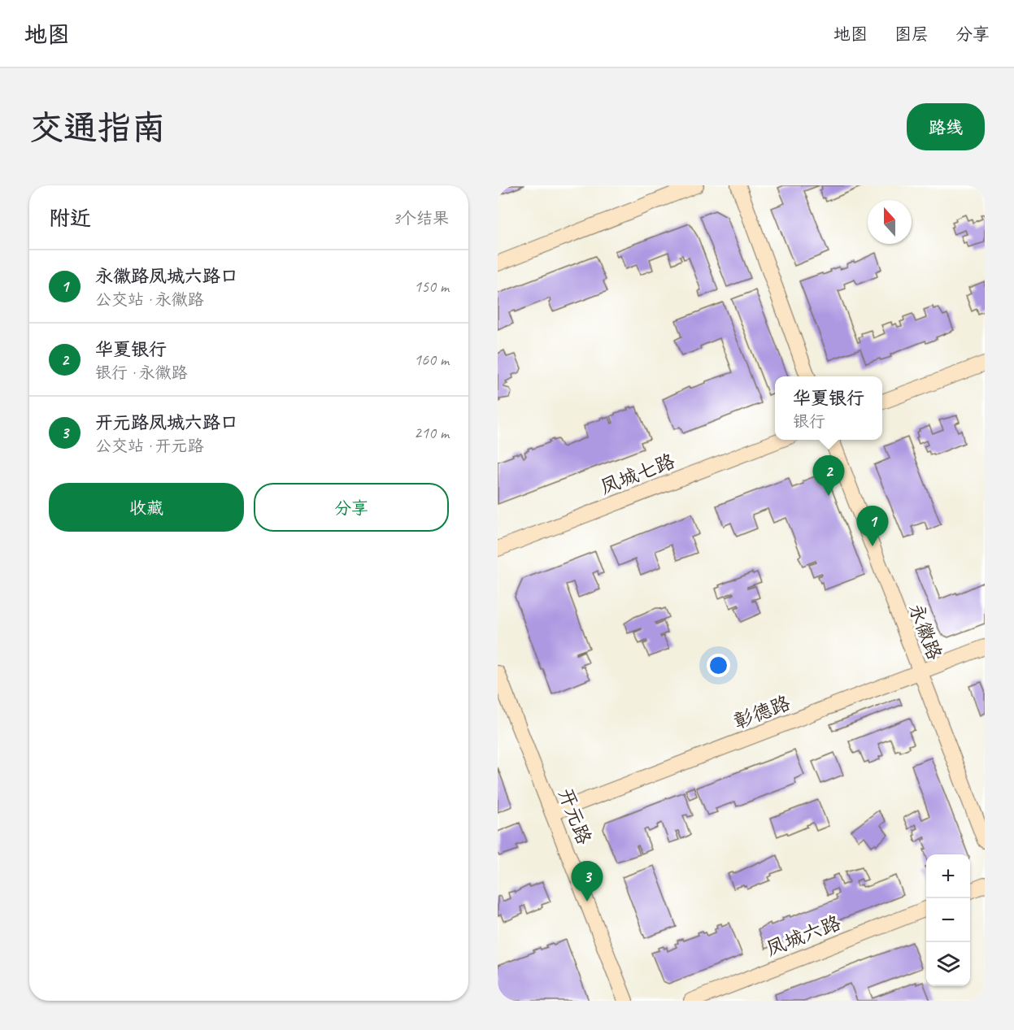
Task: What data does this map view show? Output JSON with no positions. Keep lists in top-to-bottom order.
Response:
{
  "streets": {
    "street": [
      "凤城七路",
      "永徽路",
      "彰德路",
      "开元路",
      "凤城六路"
    ]
  },
  "crossings": [
    ["永徽路", "彰德路"],
    ["彰德路", "开元路"]
  ],
  "north": "top",
  "page": {
    "header": "地图",
    "nav": ["地图", "图层", "分享"],
    "buttons": [
      "路线",
      ["收藏", "分享"]
    ],
    "title": "交通指南",
    "heading": ["附近", "3个结果"],
    "list": [
      {
        "mark": "1",
        "name": "永徽路凤城六路口",
        "note": "公交站 · 永徽路",
        "value": "150 m"
      },
      {
        "mark": "2",
        "name": "华夏银行",
        "note": "银行 · 永徽路",
        "value": "160 m"
      },
      {
        "mark": "3",
        "name": "开元路凤城六路口",
        "note": "公交站 · 开元路",
        "value": "210 m"
      }
    ],
    "popup": ["华夏银行", "银行"],
    "pins": ["2", "1", "3"],
    "map_buttons": ["+", "−"]
  }
}
